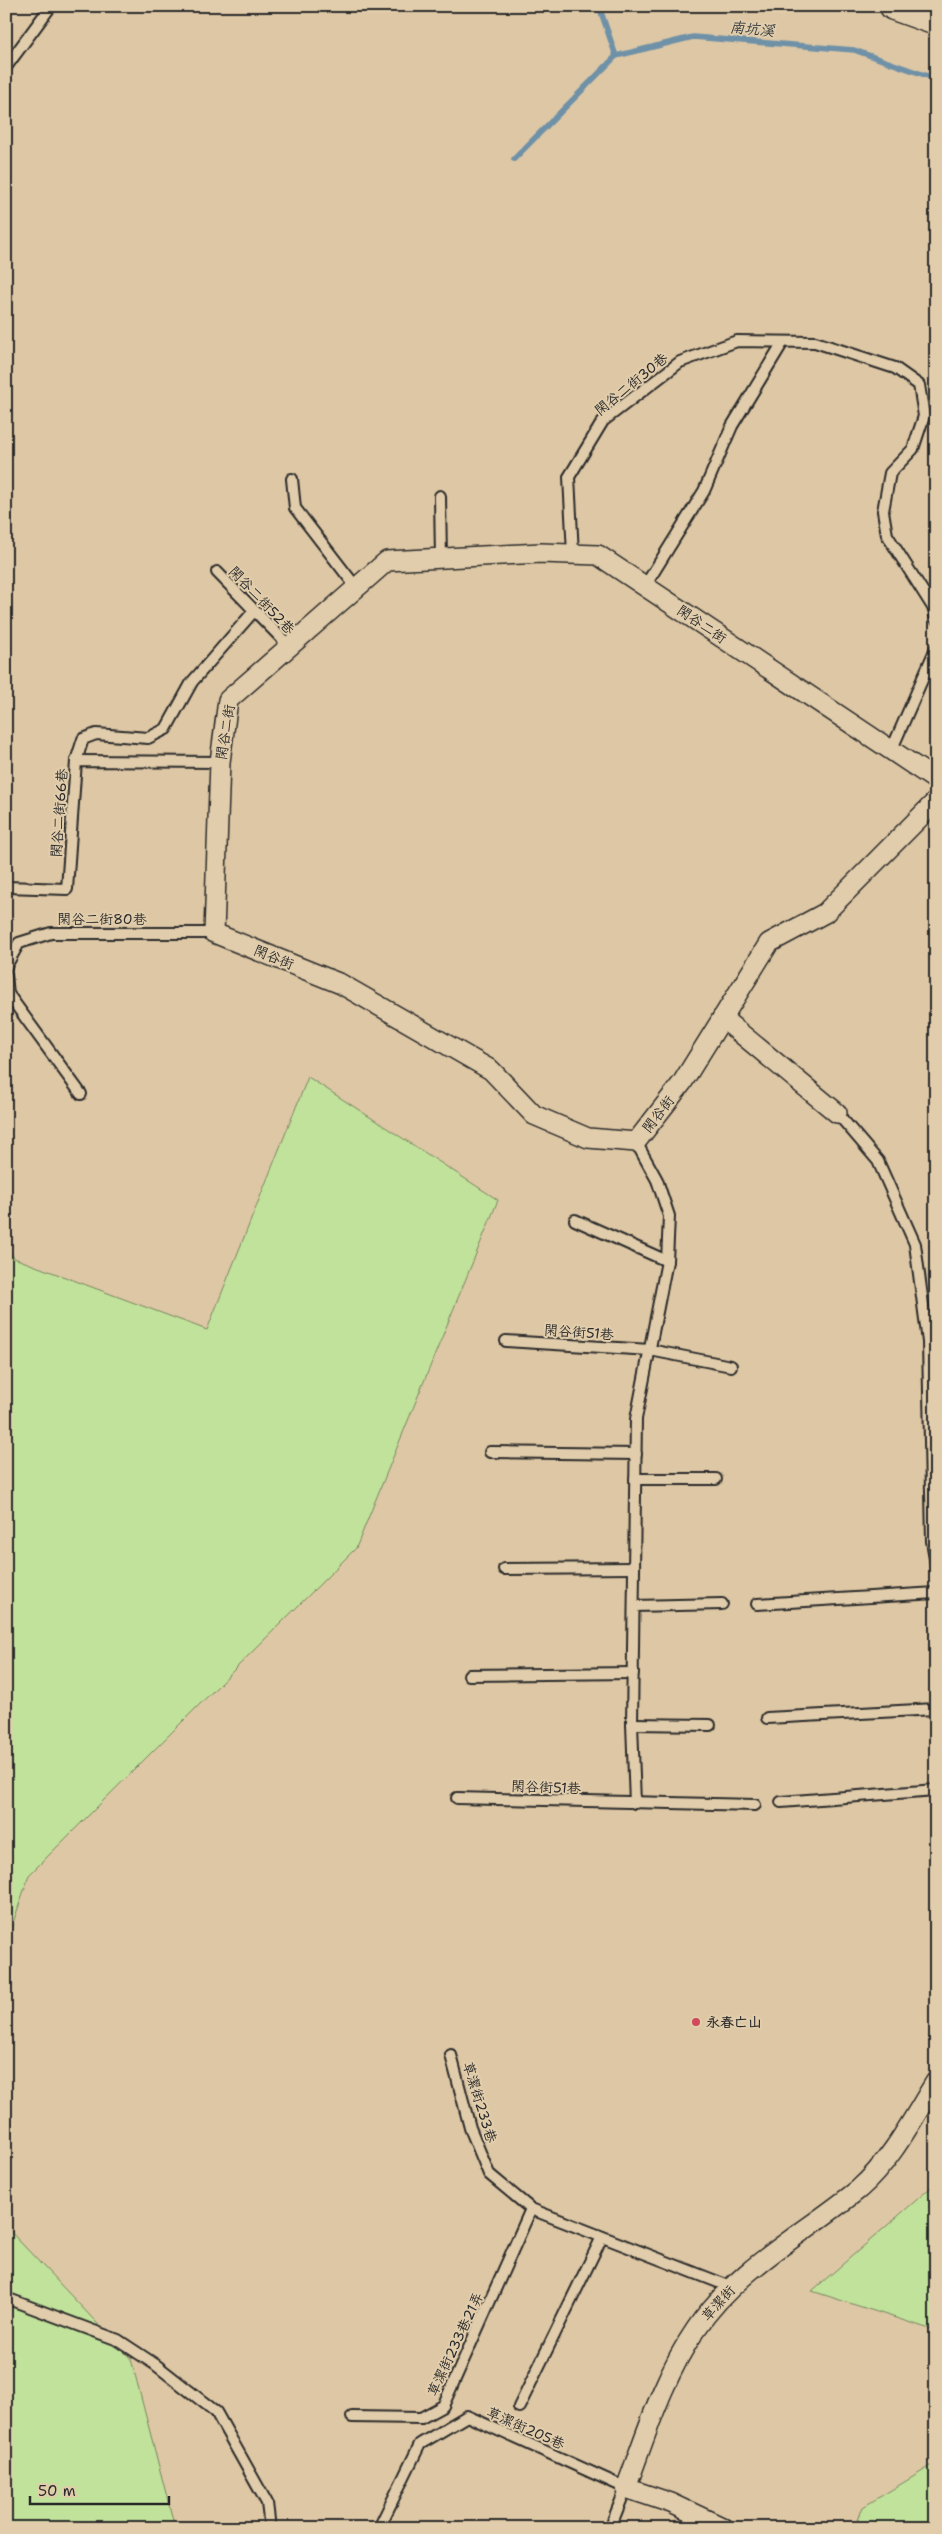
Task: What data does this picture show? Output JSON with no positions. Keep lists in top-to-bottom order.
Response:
{
  "streets": {
    "street": ["閑谷二街", "閑谷街", "草潔街"],
    "lane": [
      "閑谷二街30巷",
      "閑谷二街52巷",
      "閑谷二街66巷",
      "閑谷二街80巷",
      "閑谷街51巷",
      "草潔街233巷",
      "草潔街233巷21弄",
      "草潔街205巷"
    ]
  },
  "crossings": [
    ["閑谷二街30巷", "閑谷二街"],
    ["閑谷二街52巷", "閑谷二街"],
    ["閑谷二街", "閑谷二街66巷"],
    ["閑谷二街", "閑谷二街80巷"],
    ["閑谷二街", "閑谷街"],
    ["閑谷二街80巷", "閑谷街"],
    ["草潔街233巷", "草潔街"],
    ["草潔街233巷", "草潔街233巷21弄"],
    ["草潔街", "草潔街205巷"]
  ],
  "water": ["南坑溪"],
  "places": ["永春亡山"],
  "scale_bar": "50 m"
}
